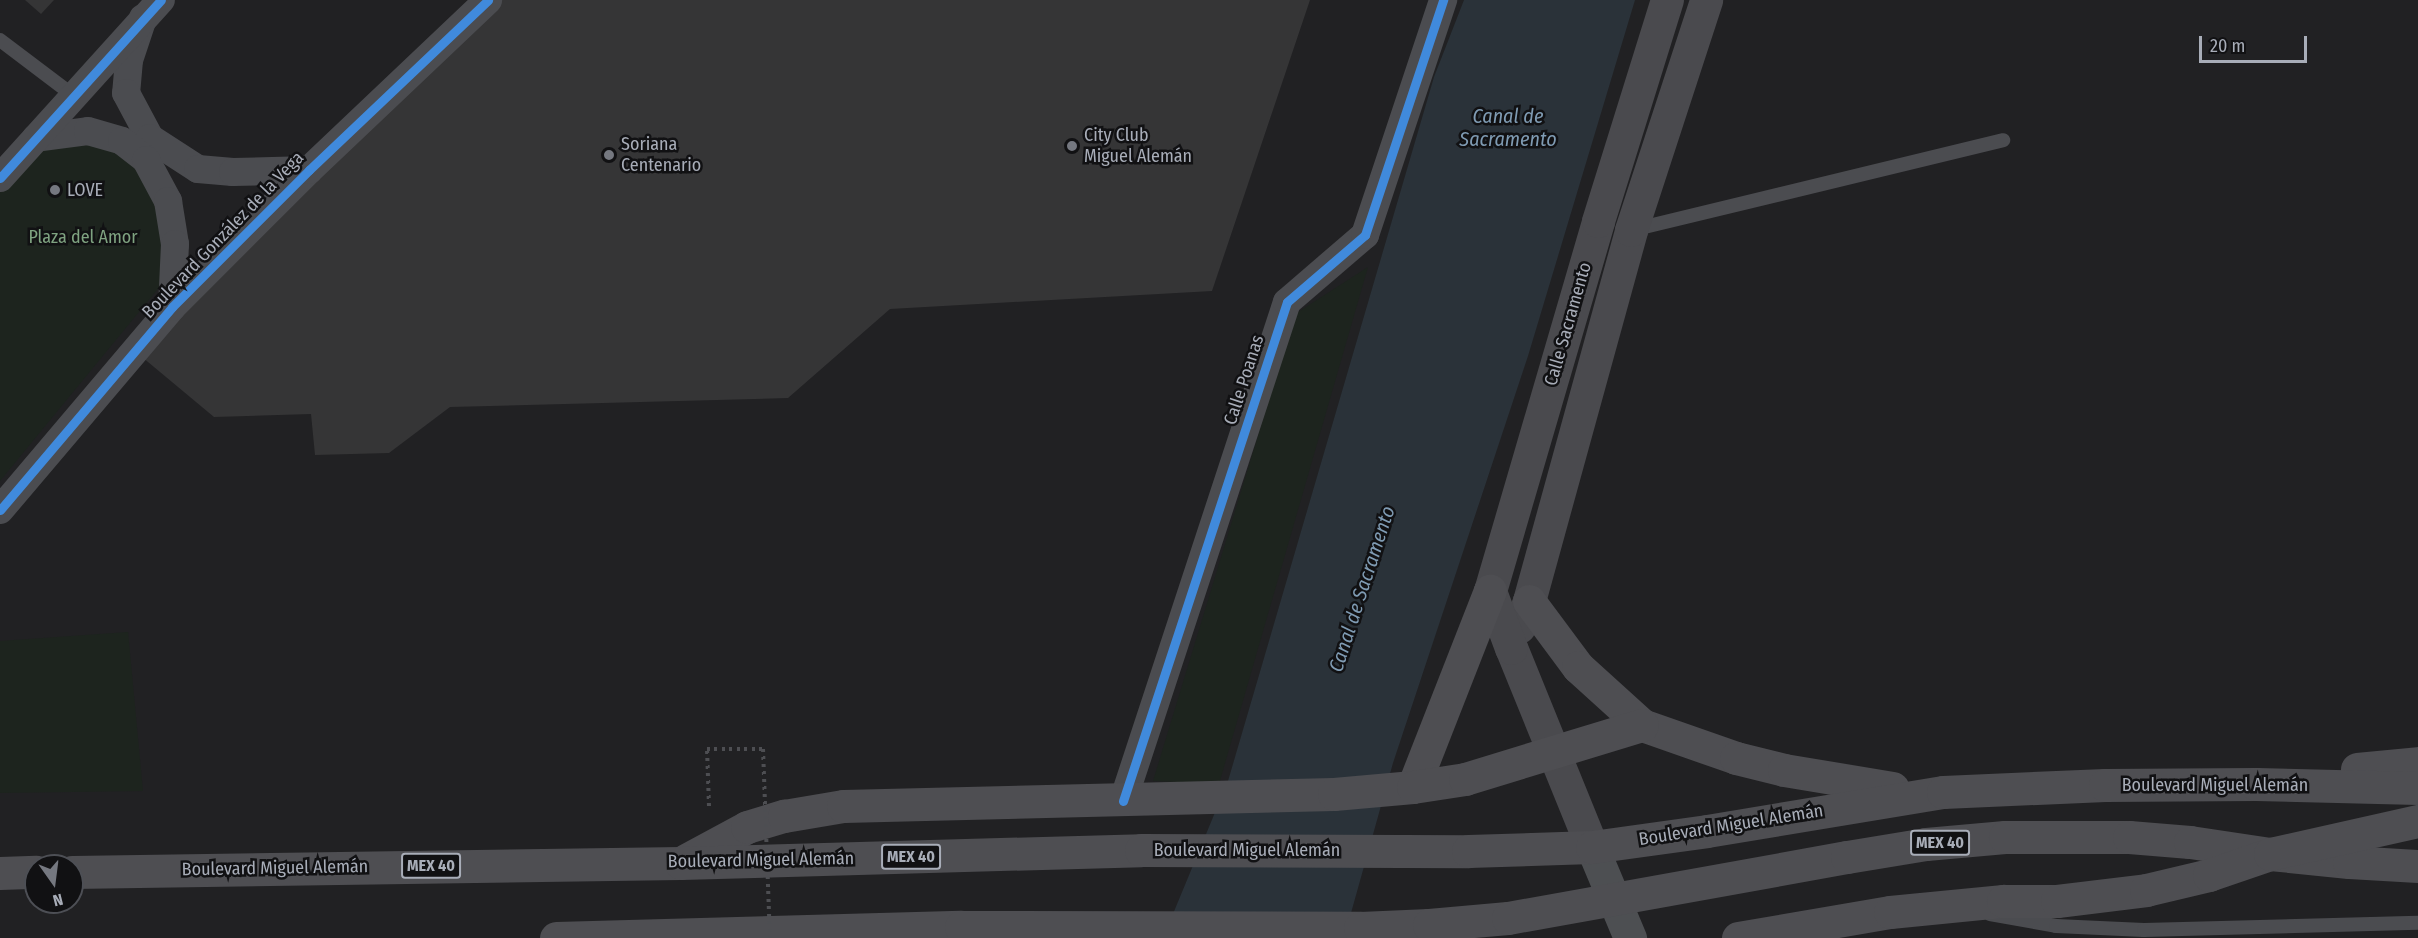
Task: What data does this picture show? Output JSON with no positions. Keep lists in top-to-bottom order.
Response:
{
  "streets": {
    "highway": ["Boulevard Miguel Alemán", "MEX 40"],
    "main road": ["Calle Sacramento"],
    "street": ["Boulevard González de la Vega", "Calle Poanas"]
  },
  "water": ["Canal de Sacramento"],
  "parks": ["Plaza del Amor"],
  "places": ["City Club Miguel Alemán", "Soriana Centenario", "LOVE"],
  "scale_bar": "20 m",
  "north": "bottom"
}
